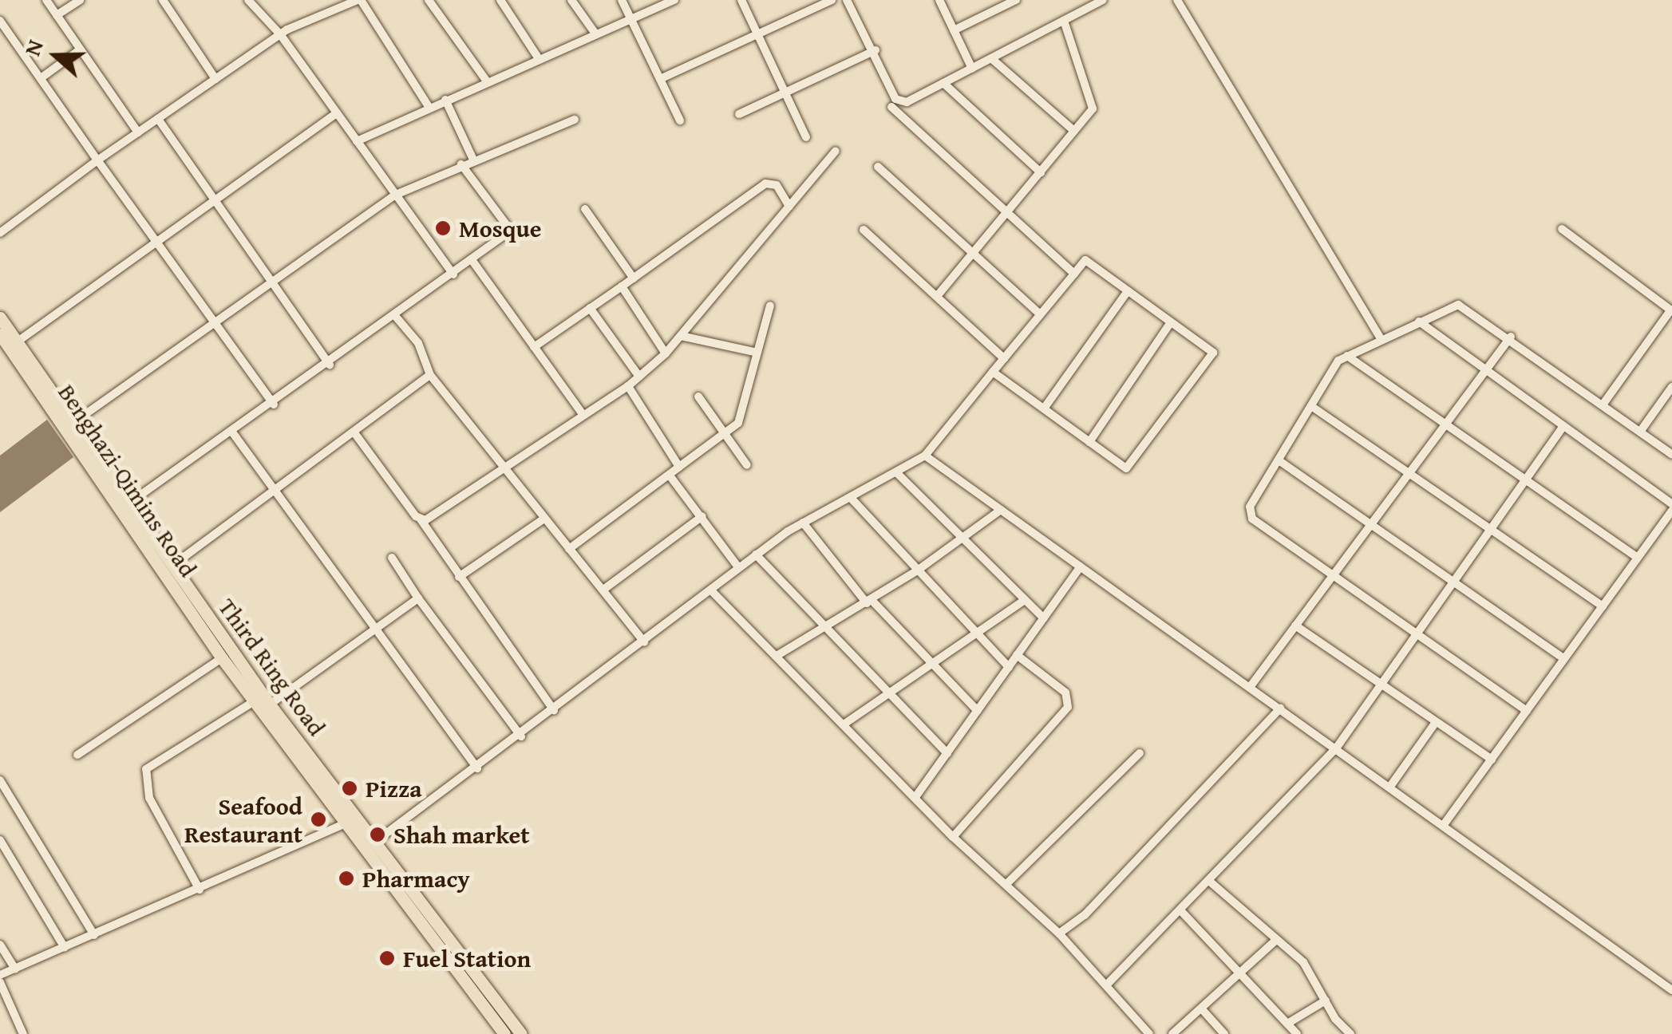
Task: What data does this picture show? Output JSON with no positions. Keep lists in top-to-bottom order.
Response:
{
  "streets": {
    "main road": ["Benghazi-Qimins Road", "Third Ring Road"]
  },
  "crossings": [
    ["Benghazi-Qimins Road", "Third Ring Road"]
  ],
  "places": [
    "Mosque",
    "Pizza",
    "Seafood Restaurant",
    "Shah market",
    "Pharmacy",
    "Fuel Station"
  ],
  "north": "left"
}
